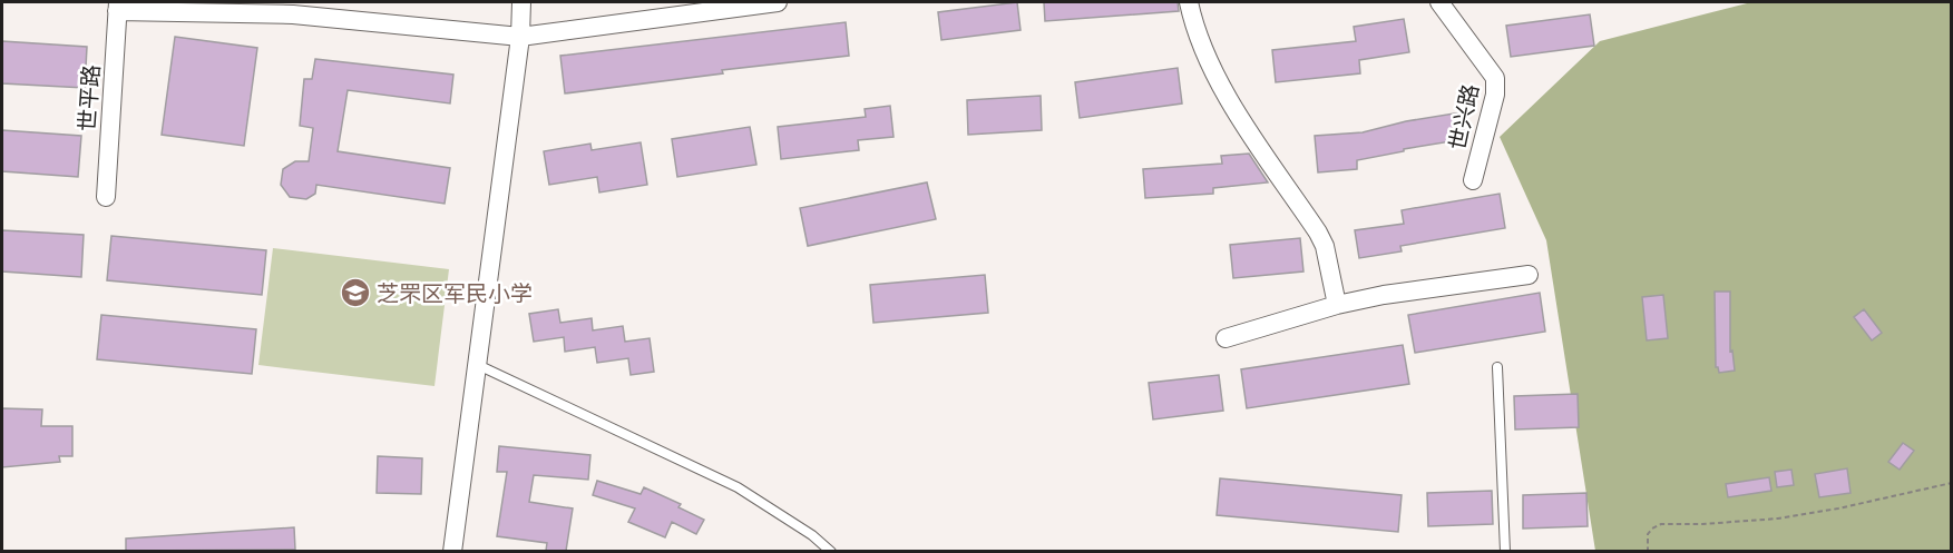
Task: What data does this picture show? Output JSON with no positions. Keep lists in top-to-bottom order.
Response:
{
  "streets": {
    "street": ["世平路", "世兴路"]
  },
  "places": {
    "school or university": ["芝罘区军民小学"]
  }
}
